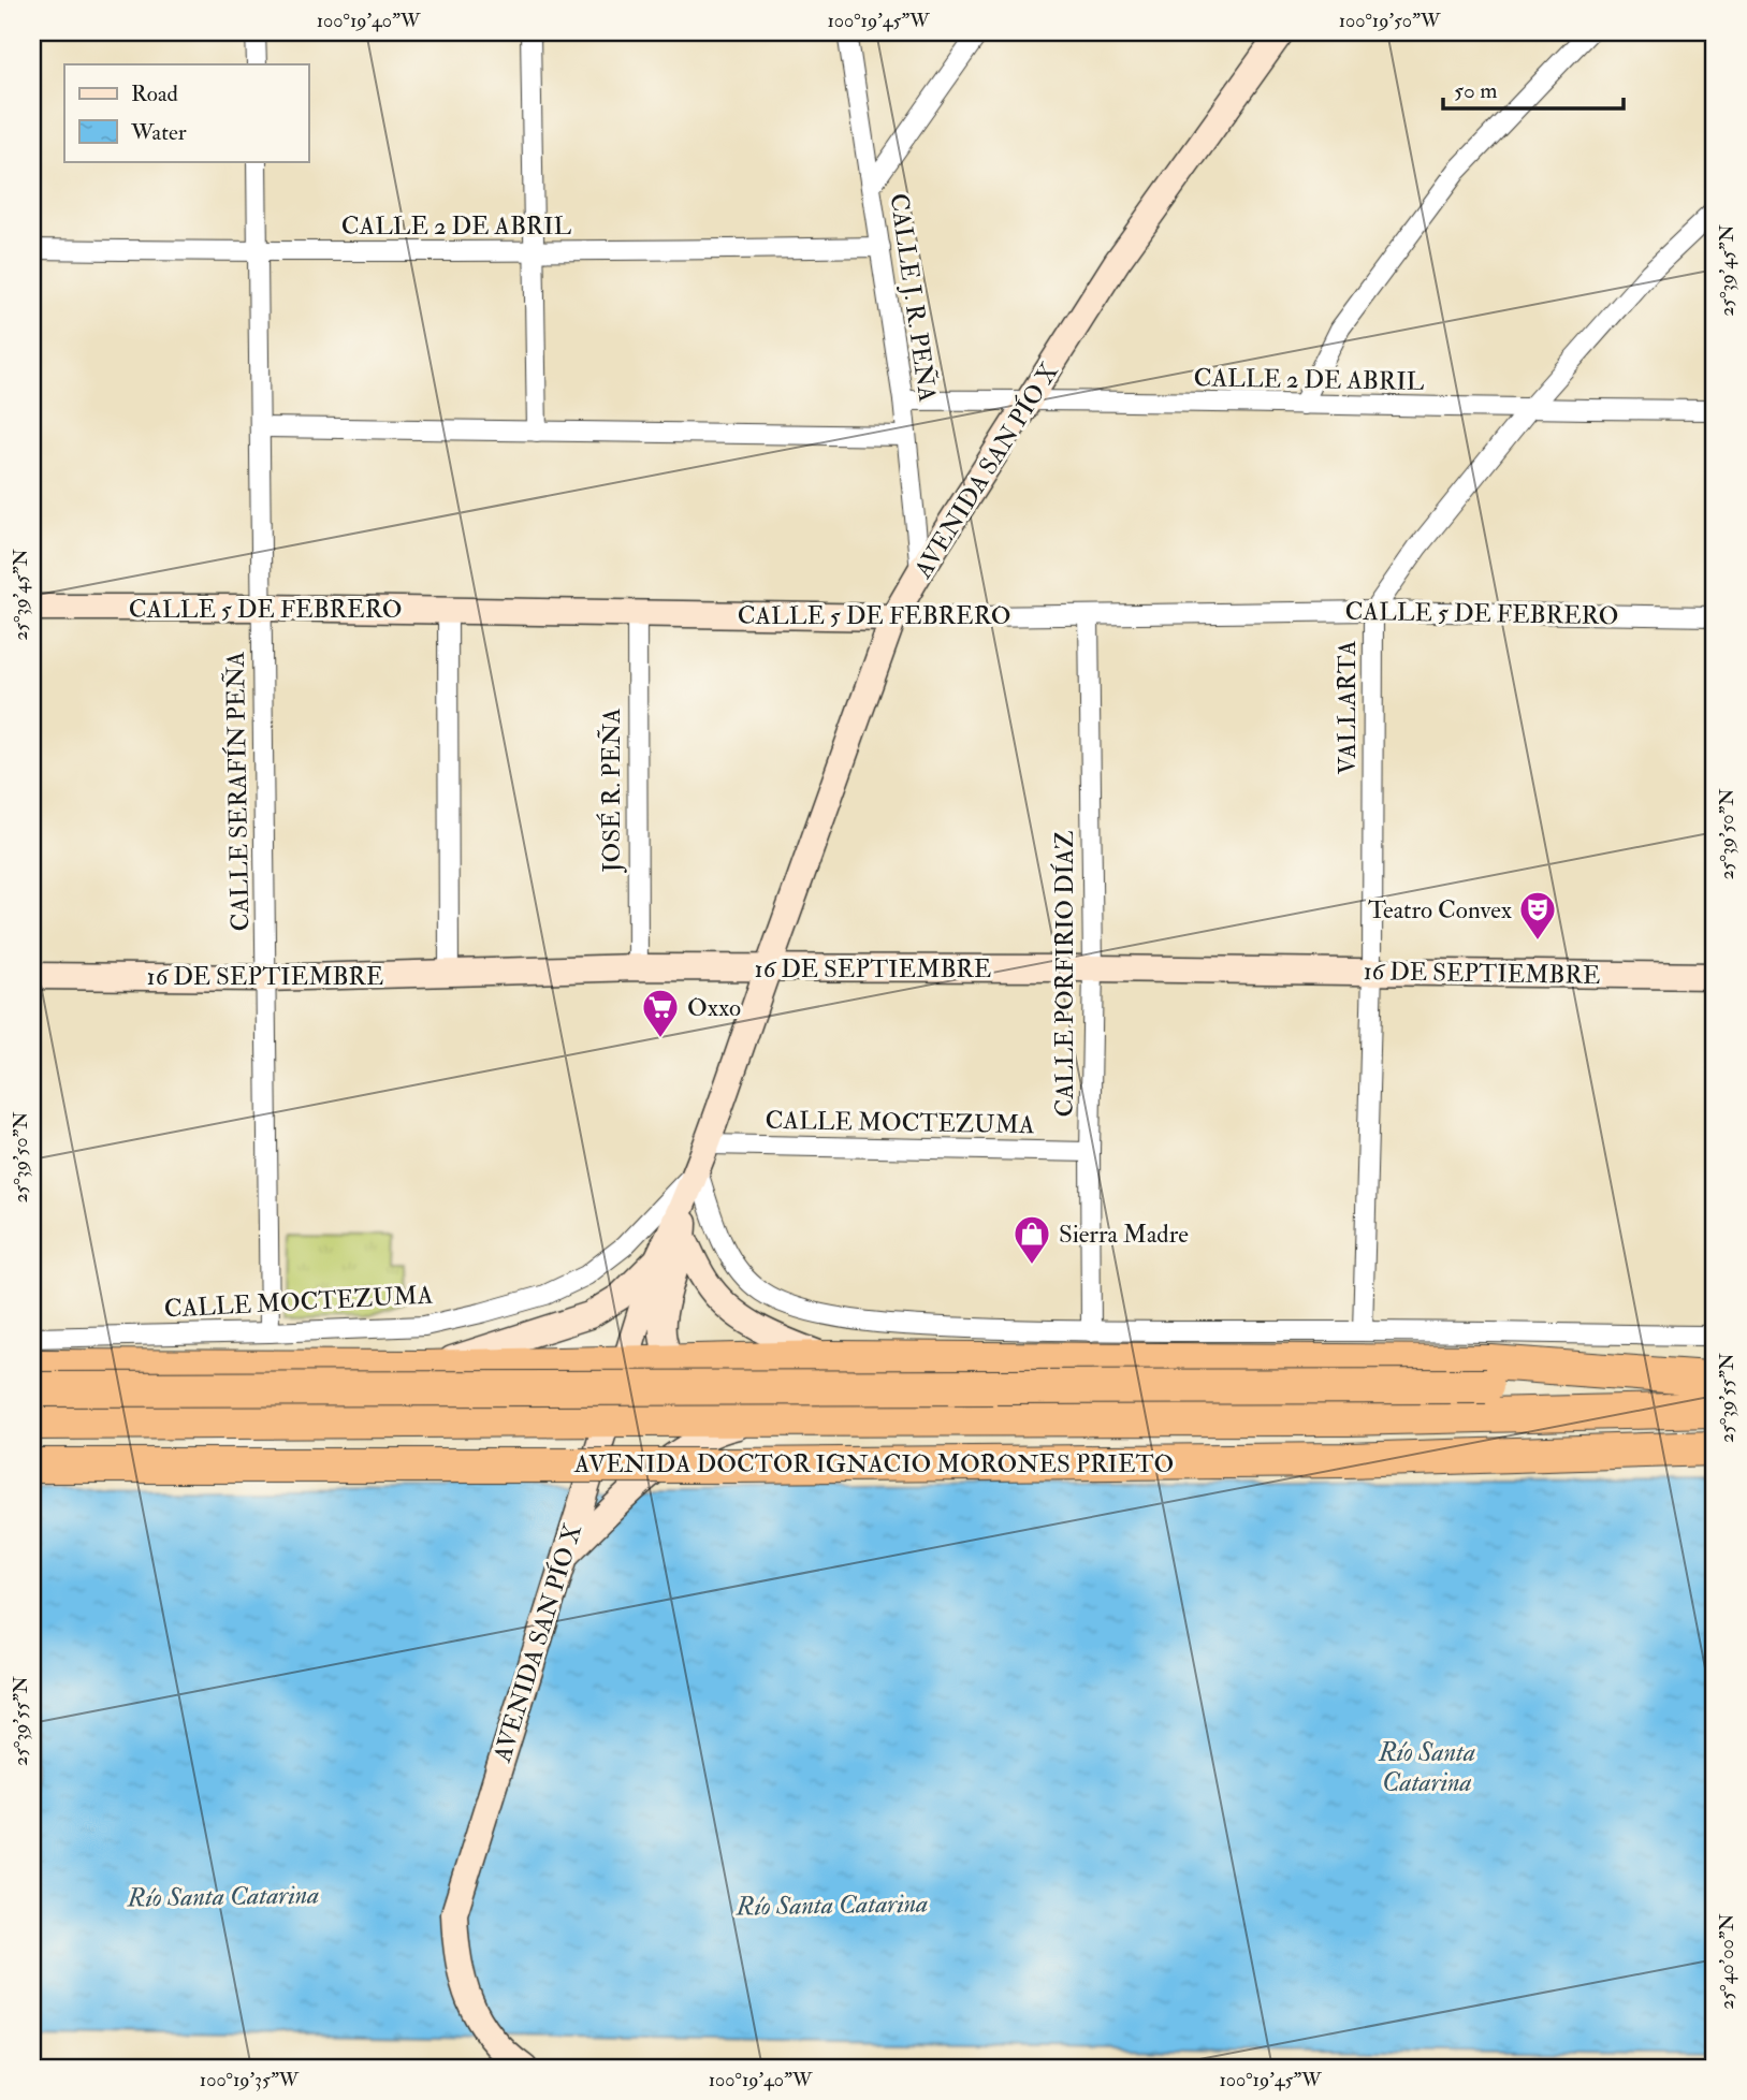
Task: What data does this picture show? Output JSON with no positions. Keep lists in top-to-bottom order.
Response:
{
  "streets": {
    "highway": ["AVENIDA DOCTOR IGNACIO MORONES PRIETO"],
    "street": [
      "CALLE 2 DE ABRIL",
      "CALLE J. R. PEÑA",
      "AVENIDA SAN PÍO X",
      "CALLE 5 DE FEBRERO",
      "VALLARTA",
      "JOSÉ R. PEÑA",
      "CALLE SERAFÍN PEÑA",
      "16 DE SEPTIEMBRE",
      "CALLE PORFIRIO DÍAZ",
      "CALLE MOCTEZUMA"
    ]
  },
  "crossings": [
    ["CALLE 2 DE ABRIL", "CALLE J. R. PEÑA"],
    ["CALLE 2 DE ABRIL", "AVENIDA SAN PÍO X"],
    ["CALLE 2 DE ABRIL", "VALLARTA"],
    ["CALLE 2 DE ABRIL", "CALLE SERAFÍN PEÑA"],
    ["CALLE J. R. PEÑA", "AVENIDA SAN PÍO X"],
    ["AVENIDA SAN PÍO X", "CALLE 5 DE FEBRERO"],
    ["AVENIDA SAN PÍO X", "16 DE SEPTIEMBRE"],
    ["AVENIDA SAN PÍO X", "CALLE MOCTEZUMA"],
    ["CALLE 5 DE FEBRERO", "VALLARTA"],
    ["CALLE 5 DE FEBRERO", "JOSÉ R. PEÑA"],
    ["CALLE 5 DE FEBRERO", "CALLE SERAFÍN PEÑA"],
    ["CALLE 5 DE FEBRERO", "CALLE PORFIRIO DÍAZ"],
    ["VALLARTA", "16 DE SEPTIEMBRE"],
    ["JOSÉ R. PEÑA", "16 DE SEPTIEMBRE"],
    ["CALLE SERAFÍN PEÑA", "16 DE SEPTIEMBRE"],
    ["CALLE SERAFÍN PEÑA", "CALLE MOCTEZUMA"],
    ["16 DE SEPTIEMBRE", "CALLE PORFIRIO DÍAZ"],
    ["CALLE PORFIRIO DÍAZ", "CALLE MOCTEZUMA"]
  ],
  "water": ["Río Santa Catarina"],
  "places": {
    "theatre": ["Teatro Convex"],
    "supermarket": ["Oxxo"],
    "shop": ["Sierra Madre"]
  },
  "legend": ["Road", "Water"],
  "scale_bar": "50 m",
  "coordinates": [
    "100°19'40\"W",
    "100°19'45\"W",
    "100°19'50\"W",
    "25°39'45\"N",
    "25°39'50\"N",
    "25°39'55\"N",
    "25°40'00\"N",
    "100°19'35\"W"
  ]
}
